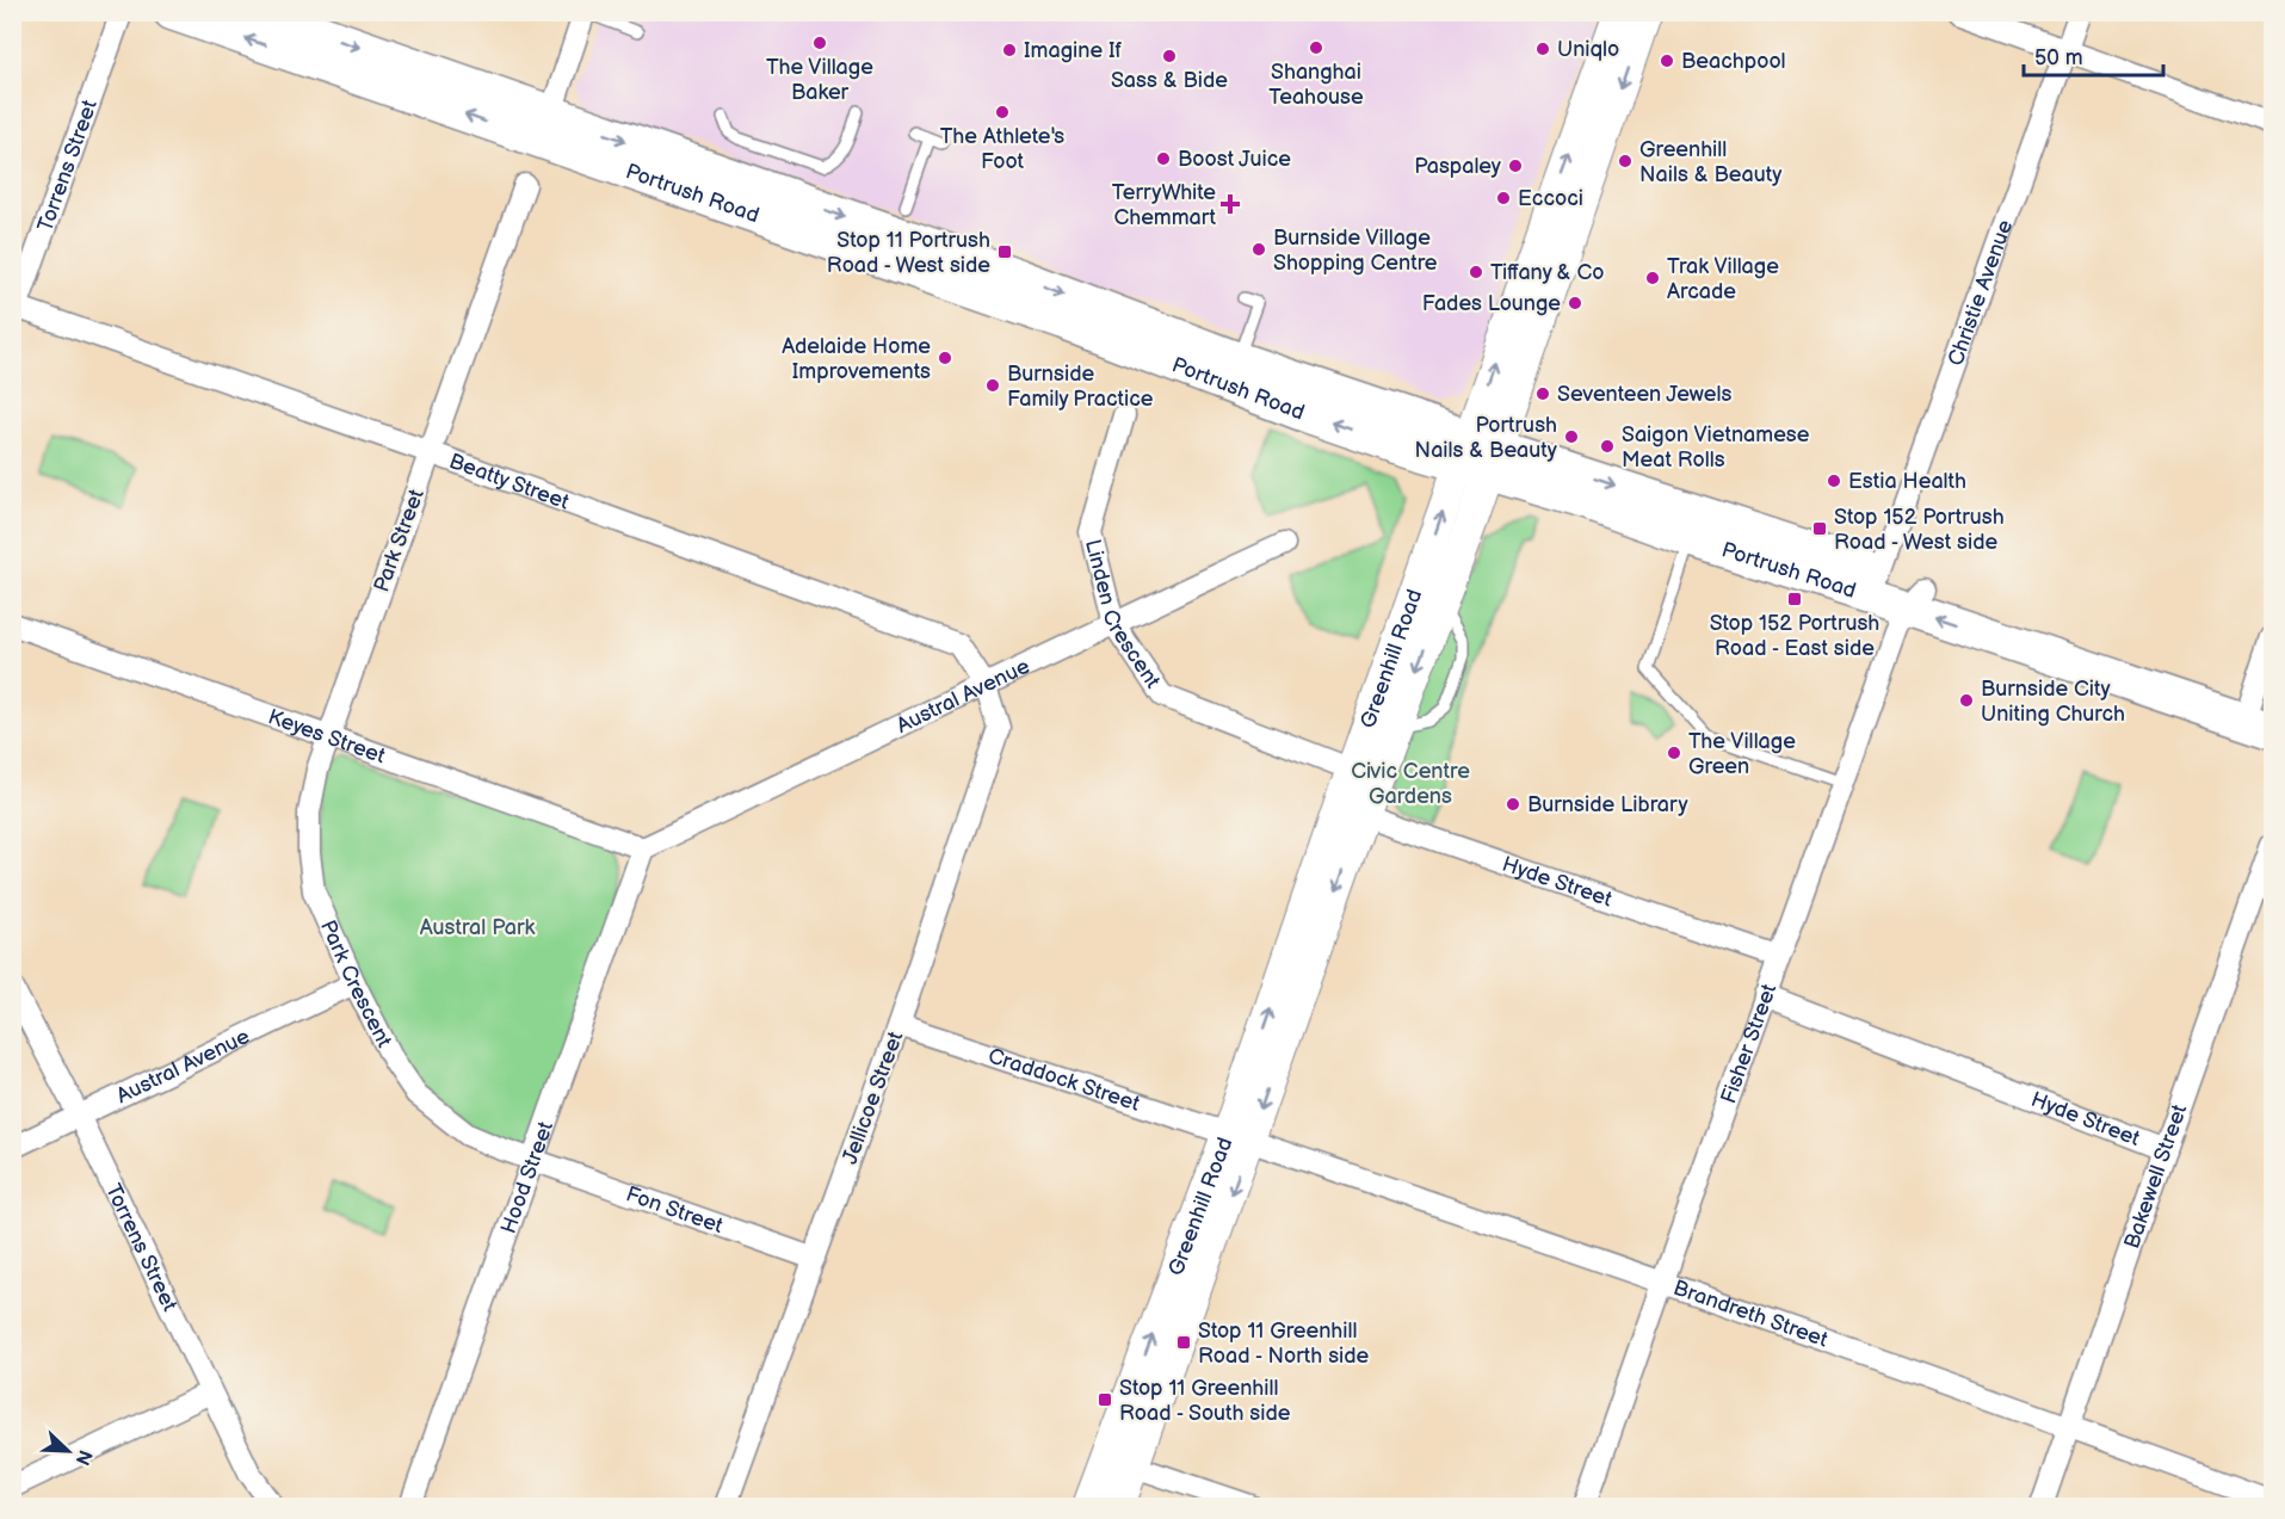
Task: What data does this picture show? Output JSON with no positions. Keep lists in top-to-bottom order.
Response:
{
  "streets": {
    "highway": ["Portrush Road"],
    "main road": ["Greenhill Road"],
    "street": [
      "Torrens Street",
      "Christie Avenue",
      "Beatty Street",
      "Park Street",
      "Linden Crescent",
      "Austral Avenue",
      "Keyes Street",
      "Hyde Street",
      "Park Crescent",
      "Fisher Street",
      "Craddock Street",
      "Jellicoe Street",
      "Bakewell Street",
      "Hood Street",
      "Fon Street",
      "Brandreth Street"
    ]
  },
  "crossings": [
    ["Torrens Street", "Beatty Street"],
    ["Torrens Street", "Austral Avenue"],
    ["Portrush Road", "Christie Avenue"],
    ["Portrush Road", "Greenhill Road"],
    ["Portrush Road", "Fisher Street"],
    ["Beatty Street", "Park Street"],
    ["Beatty Street", "Austral Avenue"],
    ["Beatty Street", "Jellicoe Street"],
    ["Park Street", "Keyes Street"],
    ["Park Street", "Park Crescent"],
    ["Linden Crescent", "Greenhill Road"],
    ["Linden Crescent", "Austral Avenue"],
    ["Greenhill Road", "Hyde Street"],
    ["Greenhill Road", "Craddock Street"],
    ["Greenhill Road", "Brandreth Street"],
    ["Austral Avenue", "Keyes Street"],
    ["Austral Avenue", "Park Crescent"],
    ["Austral Avenue", "Jellicoe Street"],
    ["Austral Avenue", "Hood Street"],
    ["Keyes Street", "Park Crescent"],
    ["Keyes Street", "Hood Street"],
    ["Hyde Street", "Fisher Street"],
    ["Hyde Street", "Bakewell Street"],
    ["Park Crescent", "Hood Street"],
    ["Park Crescent", "Fon Street"],
    ["Fisher Street", "Brandreth Street"],
    ["Craddock Street", "Jellicoe Street"],
    ["Craddock Street", "Brandreth Street"],
    ["Jellicoe Street", "Fon Street"],
    ["Bakewell Street", "Brandreth Street"],
    ["Hood Street", "Fon Street"]
  ],
  "parks": ["Civic Centre Gardens", "Austral Park"],
  "places": {
    "other": [
      "The Village Baker",
      "Shanghai Teahouse",
      "Uniqlo",
      "Imagine If",
      "Sass & Bide",
      "Beachpool",
      "The Athlete's Foot",
      "Boost Juice",
      "Greenhill Nails & Beauty",
      "Paspaley",
      "Eccoci",
      "Burnside Village Shopping Centre",
      "Tiffany & Co",
      "Trak Village Arcade",
      "Fades Lounge",
      "Adelaide Home Improvements",
      "Burnside Family Practice",
      "Seventeen Jewels",
      "Portrush Nails & Beauty",
      "Saigon Vietnamese Meat Rolls",
      "Estia Health",
      "Burnside City Uniting Church",
      "The Village Green",
      "Burnside Library"
    ],
    "health": ["TerryWhite Chemmart"],
    "transit": [
      "Stop 11 Portrush Road - West side",
      "Stop 152 Portrush Road - West side",
      "Stop 152 Portrush Road - East side",
      "Stop 11 Greenhill Road - North side",
      "Stop 11 Greenhill Road - South side"
    ]
  },
  "scale_bar": "50 m",
  "north": "bottom right"
}
